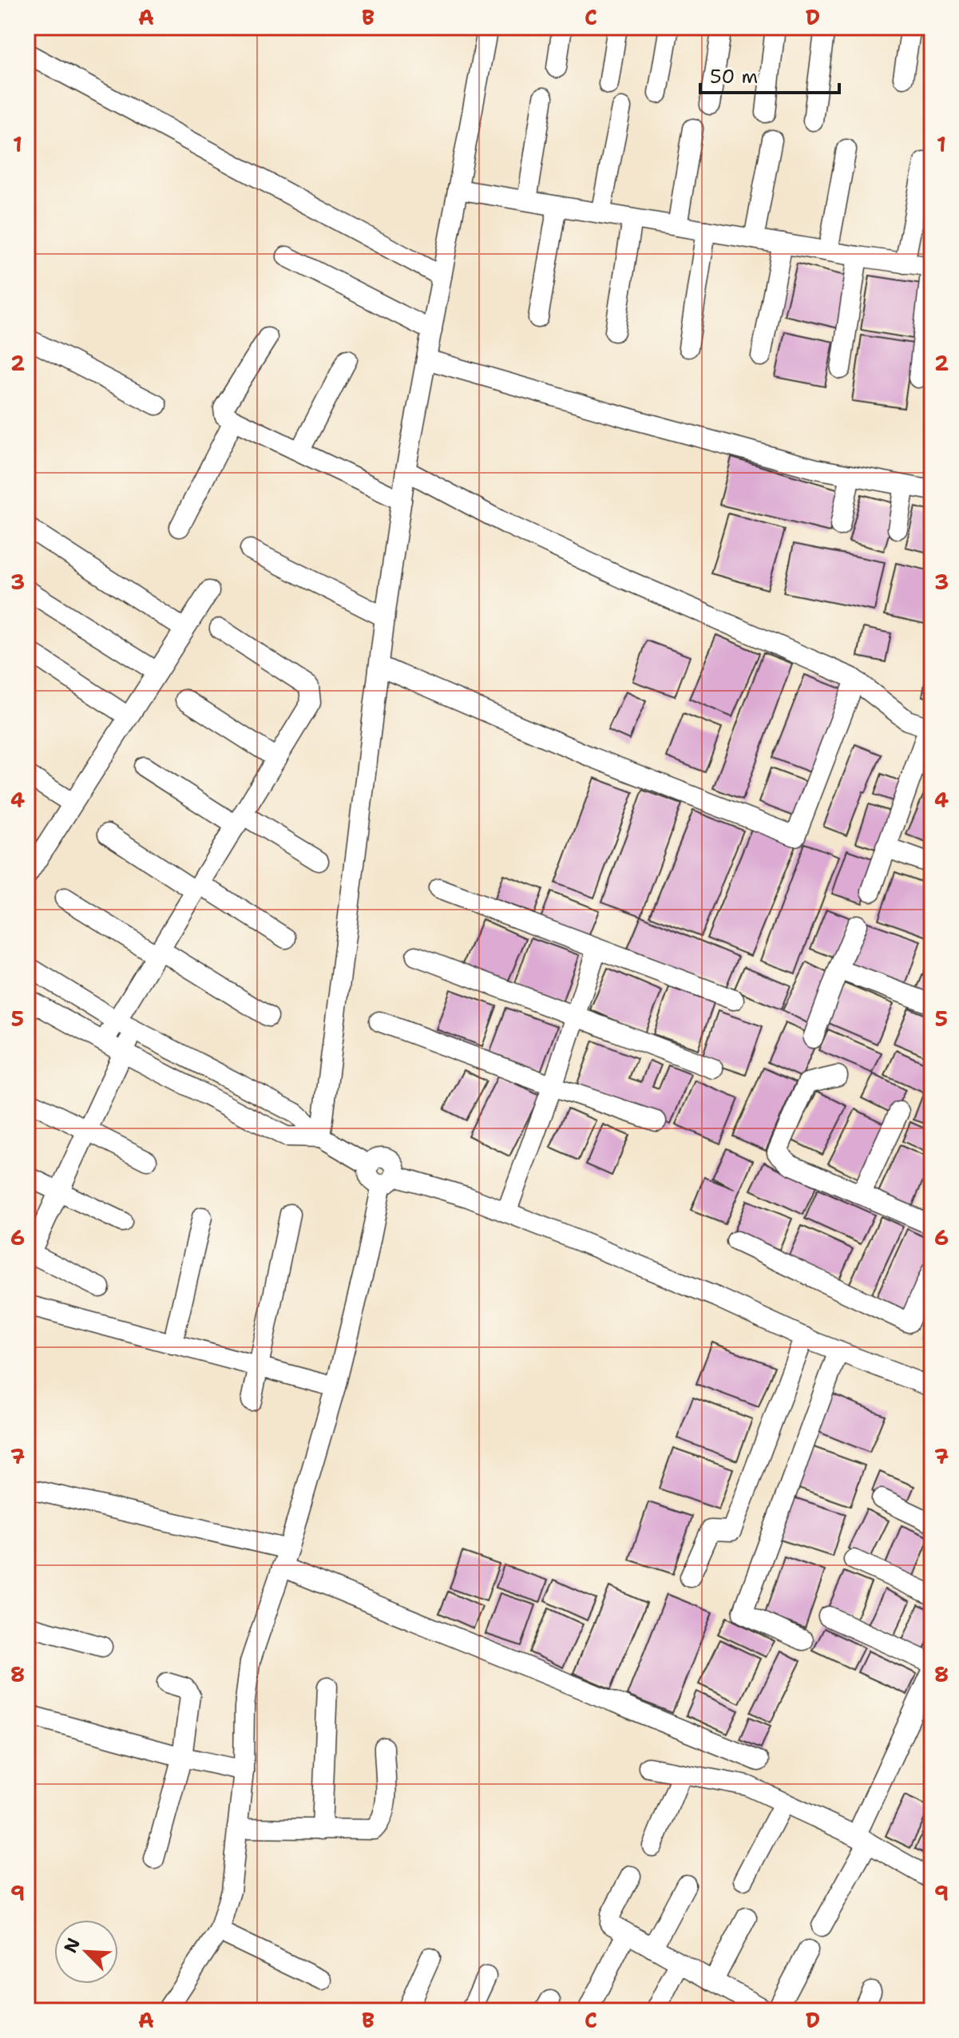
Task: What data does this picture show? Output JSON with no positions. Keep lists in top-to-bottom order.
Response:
{
  "scale_bar": "50 m",
  "north": "top left",
  "grid": {
    "columns": [
      "A",
      "B",
      "C",
      "D"
    ],
    "rows": [
      "1",
      "2",
      "3",
      "4",
      "5",
      "6",
      "7",
      "8",
      "9"
    ]
  }
}
